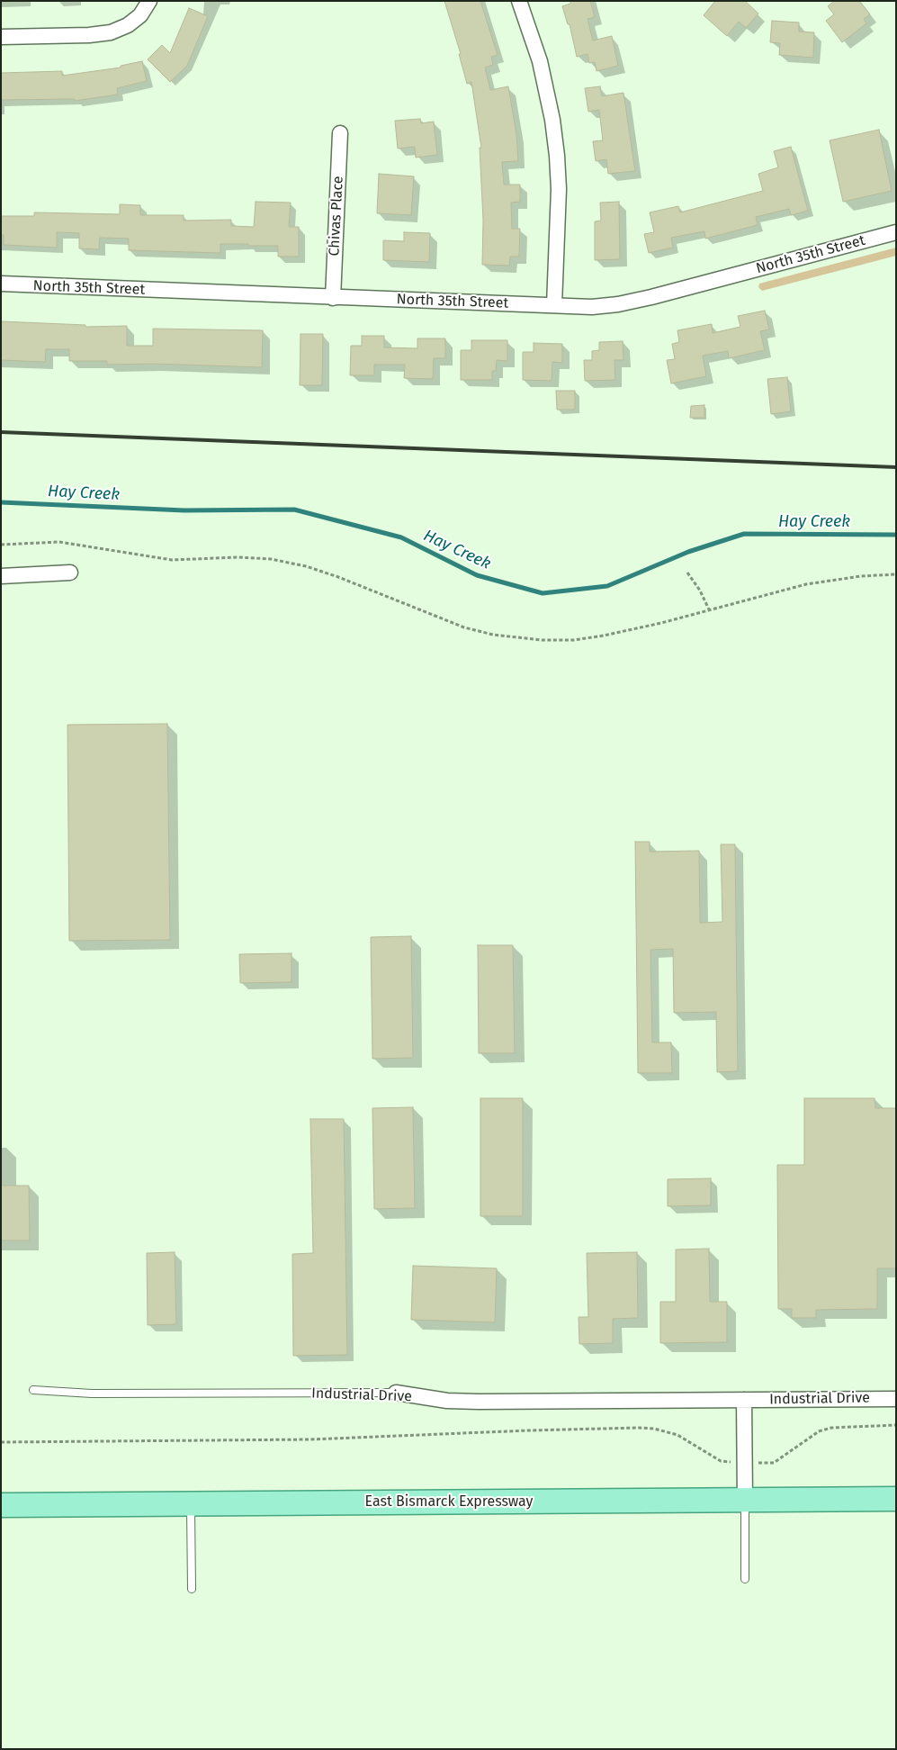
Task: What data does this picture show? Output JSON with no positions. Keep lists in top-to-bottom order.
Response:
{
  "streets": {
    "main road": ["East Bismarck Expressway"],
    "street": ["Chivas Place", "North 35th Street", "Industrial Drive"]
  },
  "crossings": [
    ["Chivas Place", "North 35th Street"]
  ],
  "water": ["Hay Creek"]
}
